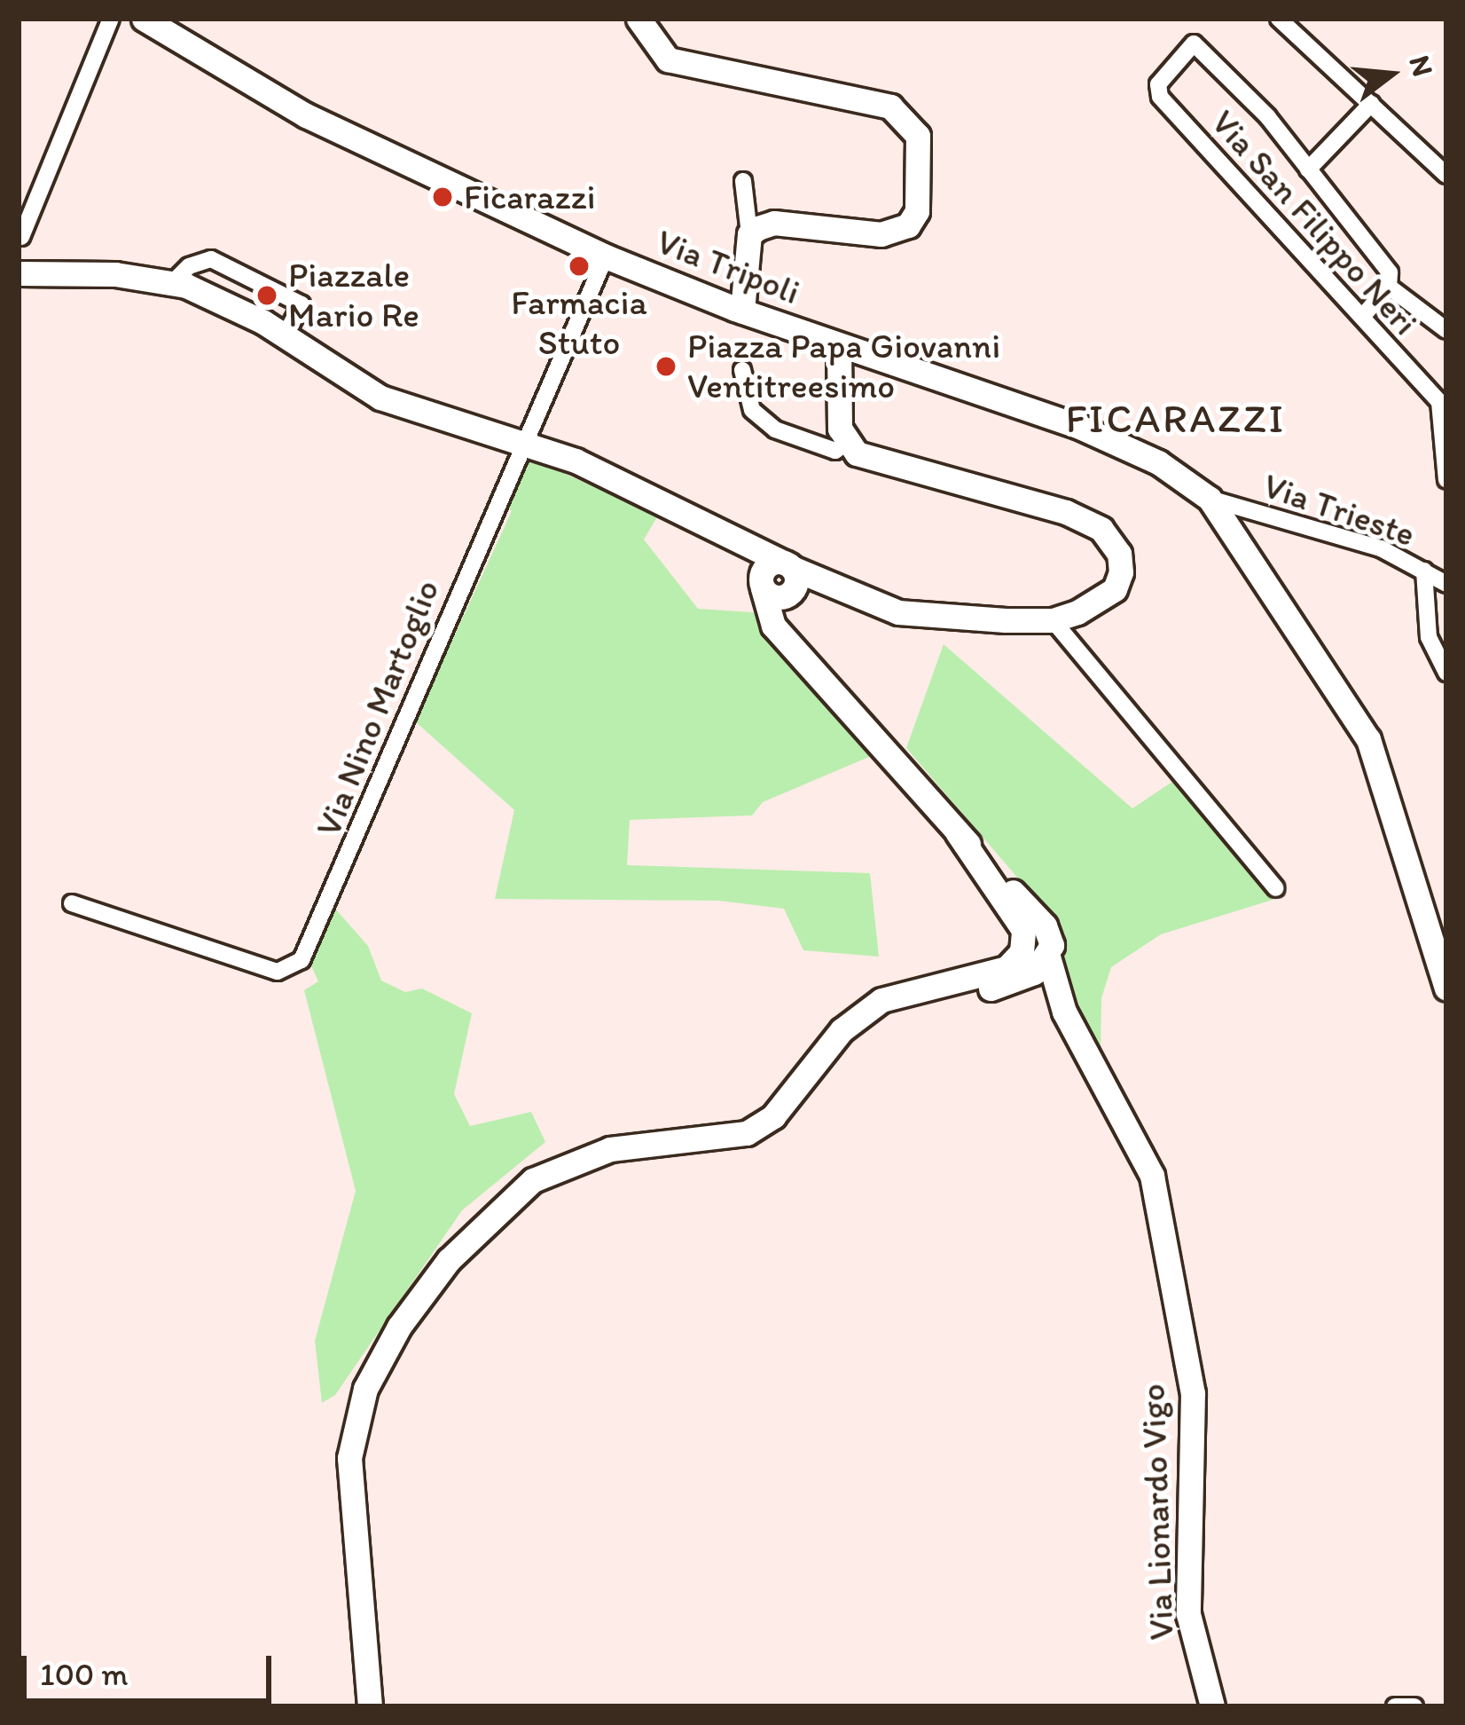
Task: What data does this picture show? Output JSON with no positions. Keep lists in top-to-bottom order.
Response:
{
  "streets": {
    "street": [
      "Via San Filippo Neri",
      "Via Tripoli",
      "Via Trieste",
      "Via Nino Martoglio",
      "Via Lionardo Vigo"
    ]
  },
  "crossings": [
    ["Via Tripoli", "Via Trieste"],
    ["Via Tripoli", "Via Nino Martoglio"]
  ],
  "districts": ["FICARAZZI"],
  "places": [
    "Ficarazzi",
    "Farmacia Stuto",
    "Piazzale Mario Re",
    "Piazza Papa Giovanni Ventitreesimo"
  ],
  "scale_bar": "100 m",
  "north": "right"
}
